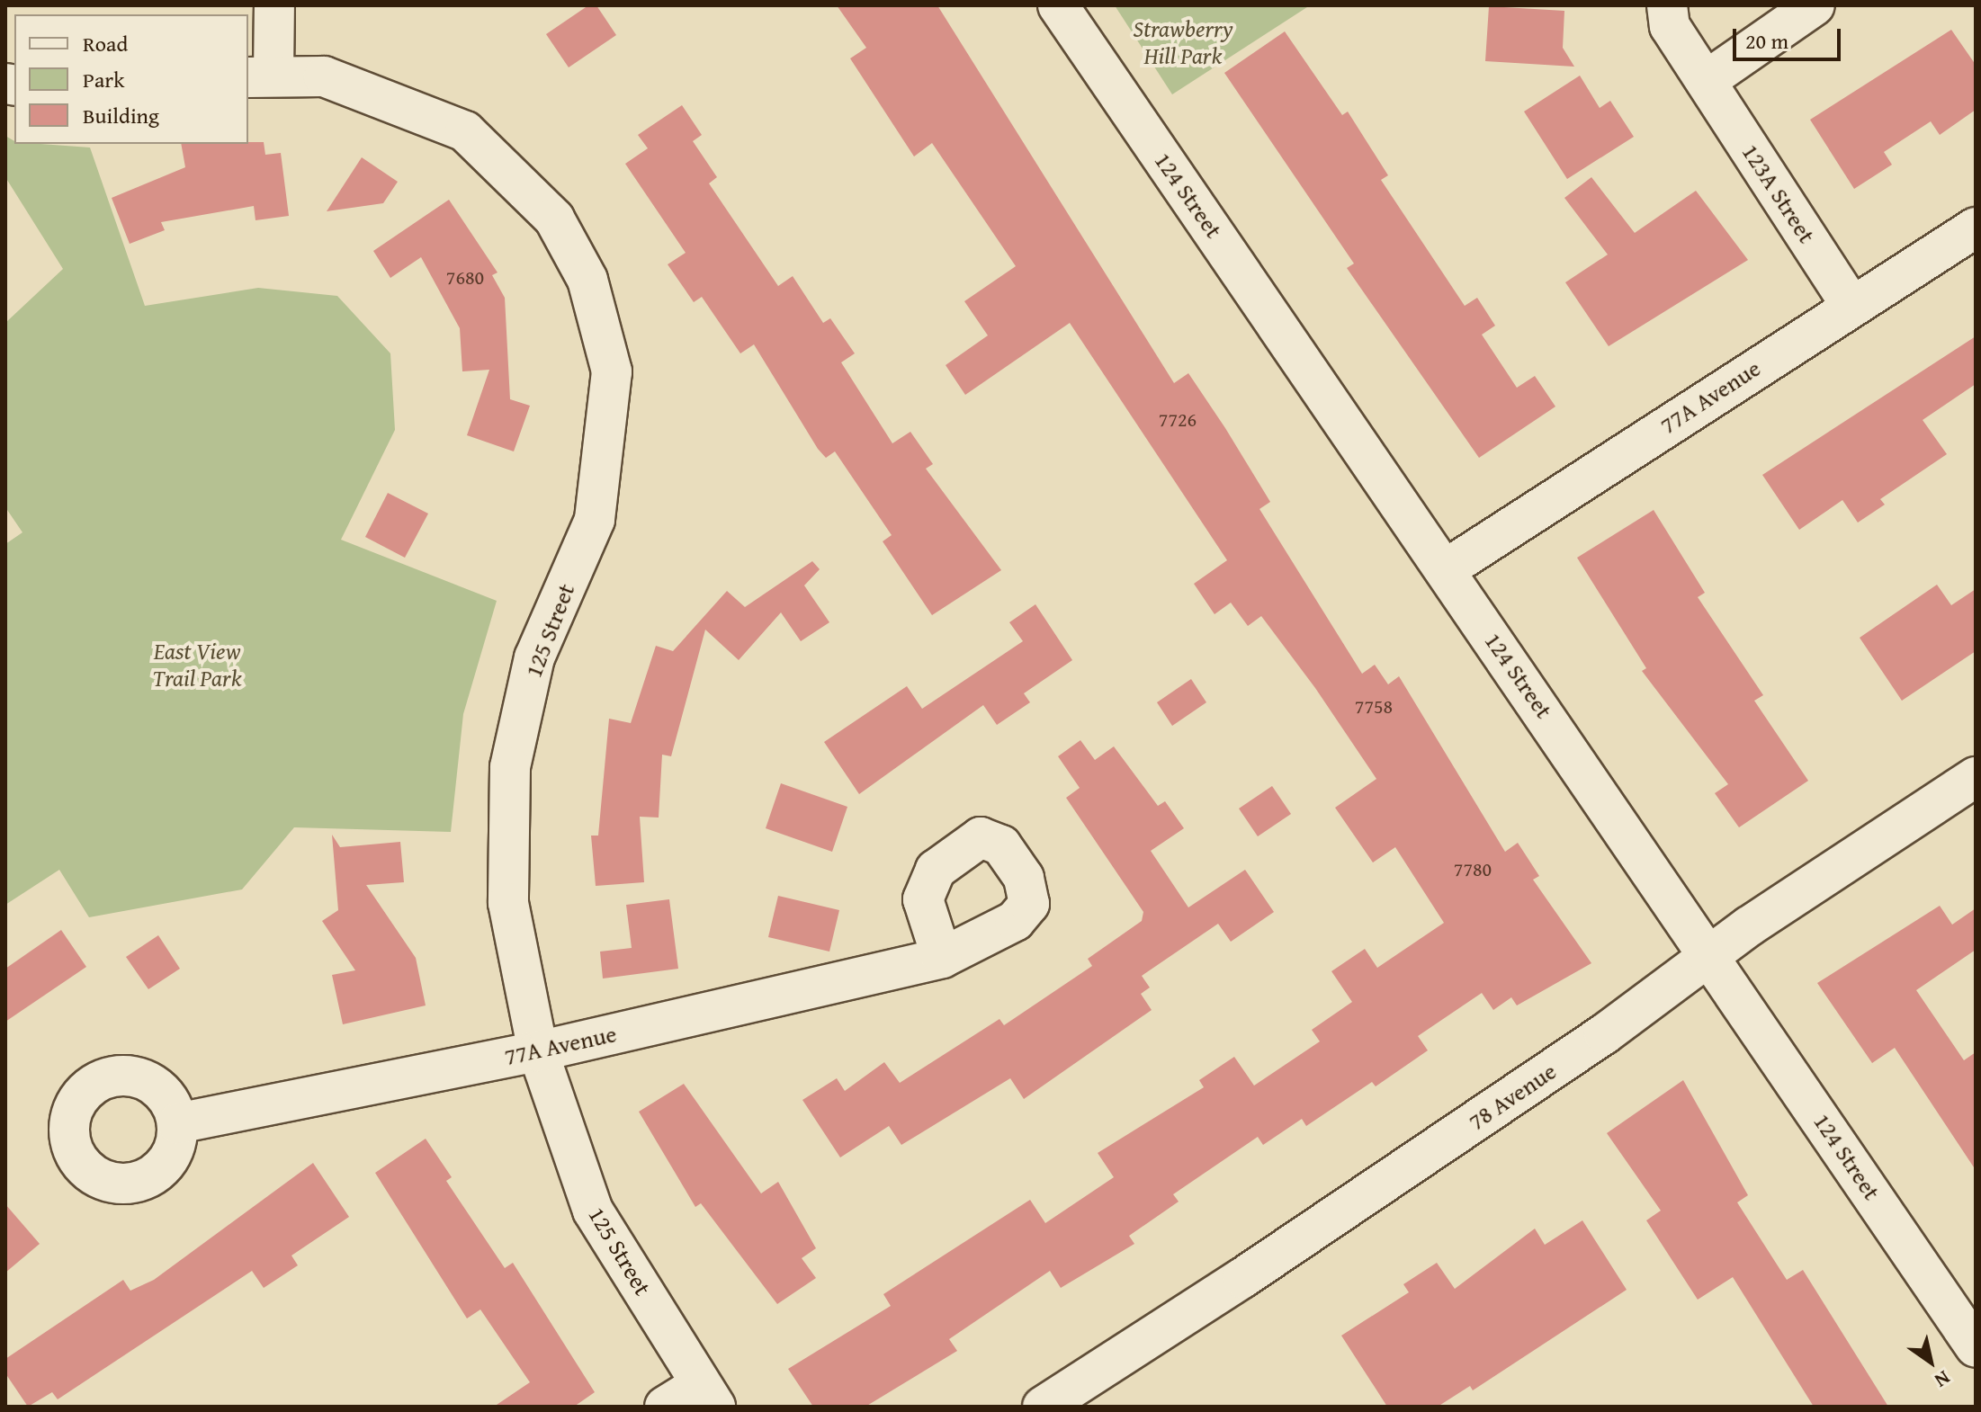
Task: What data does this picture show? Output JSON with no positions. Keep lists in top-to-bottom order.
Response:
{
  "streets": {
    "street": [
      "123A Street",
      "124 Street",
      "77A Avenue",
      "125 Street",
      "78 Avenue"
    ]
  },
  "crossings": [
    ["123A Street", "77A Avenue"],
    ["124 Street", "77A Avenue"],
    ["124 Street", "78 Avenue"],
    ["77A Avenue", "125 Street"]
  ],
  "parks": ["Strawberry Hill Park", "East View Trail Park"],
  "house_numbers": [
    "7680",
    "7726",
    "7758",
    "7780"
  ],
  "legend": ["Road", "Park", "Building"],
  "scale_bar": "20 m",
  "north": "bottom right"
}
